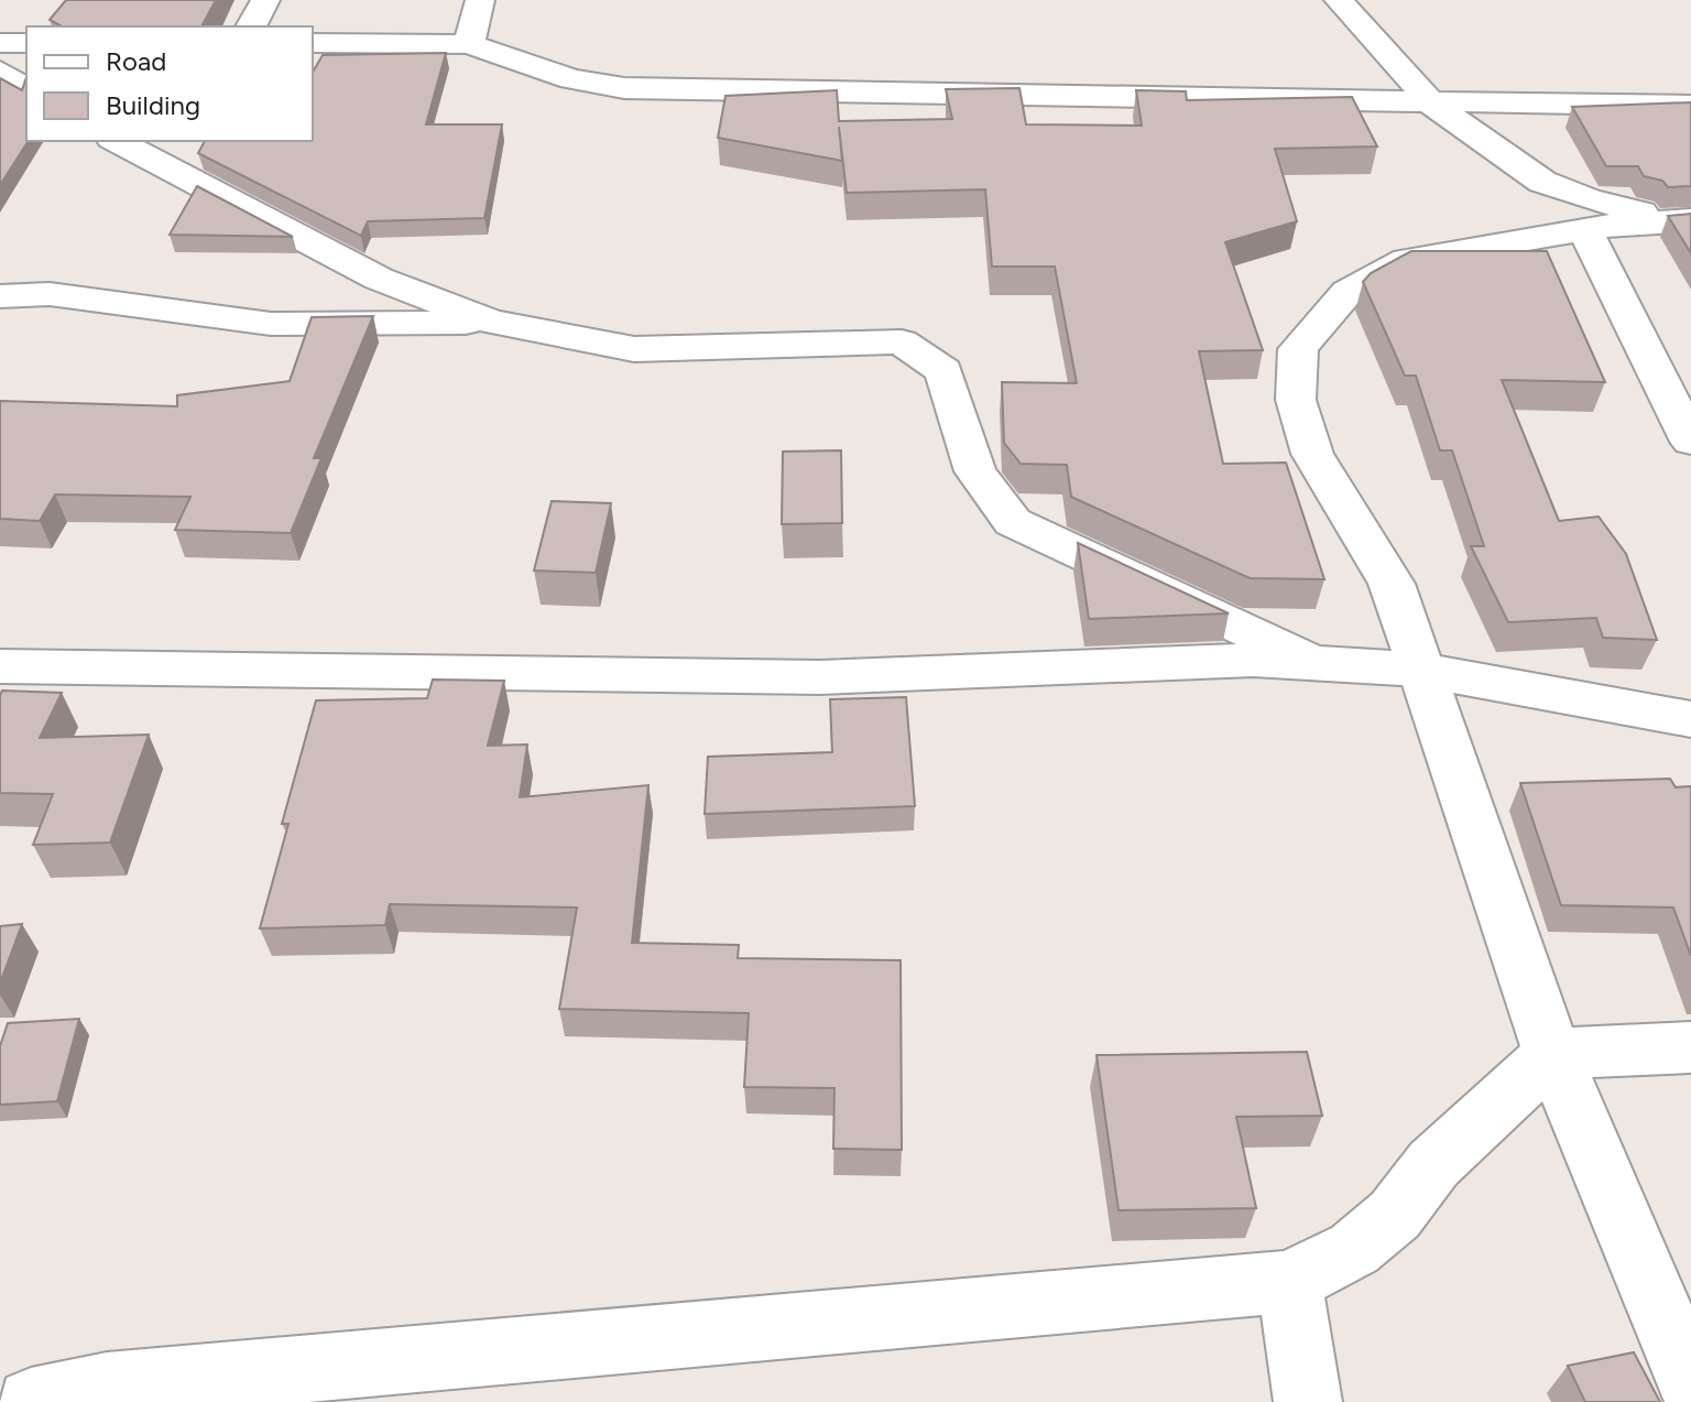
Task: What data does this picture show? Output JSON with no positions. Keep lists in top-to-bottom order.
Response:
{
  "legend": ["Road", "Building"]
}
